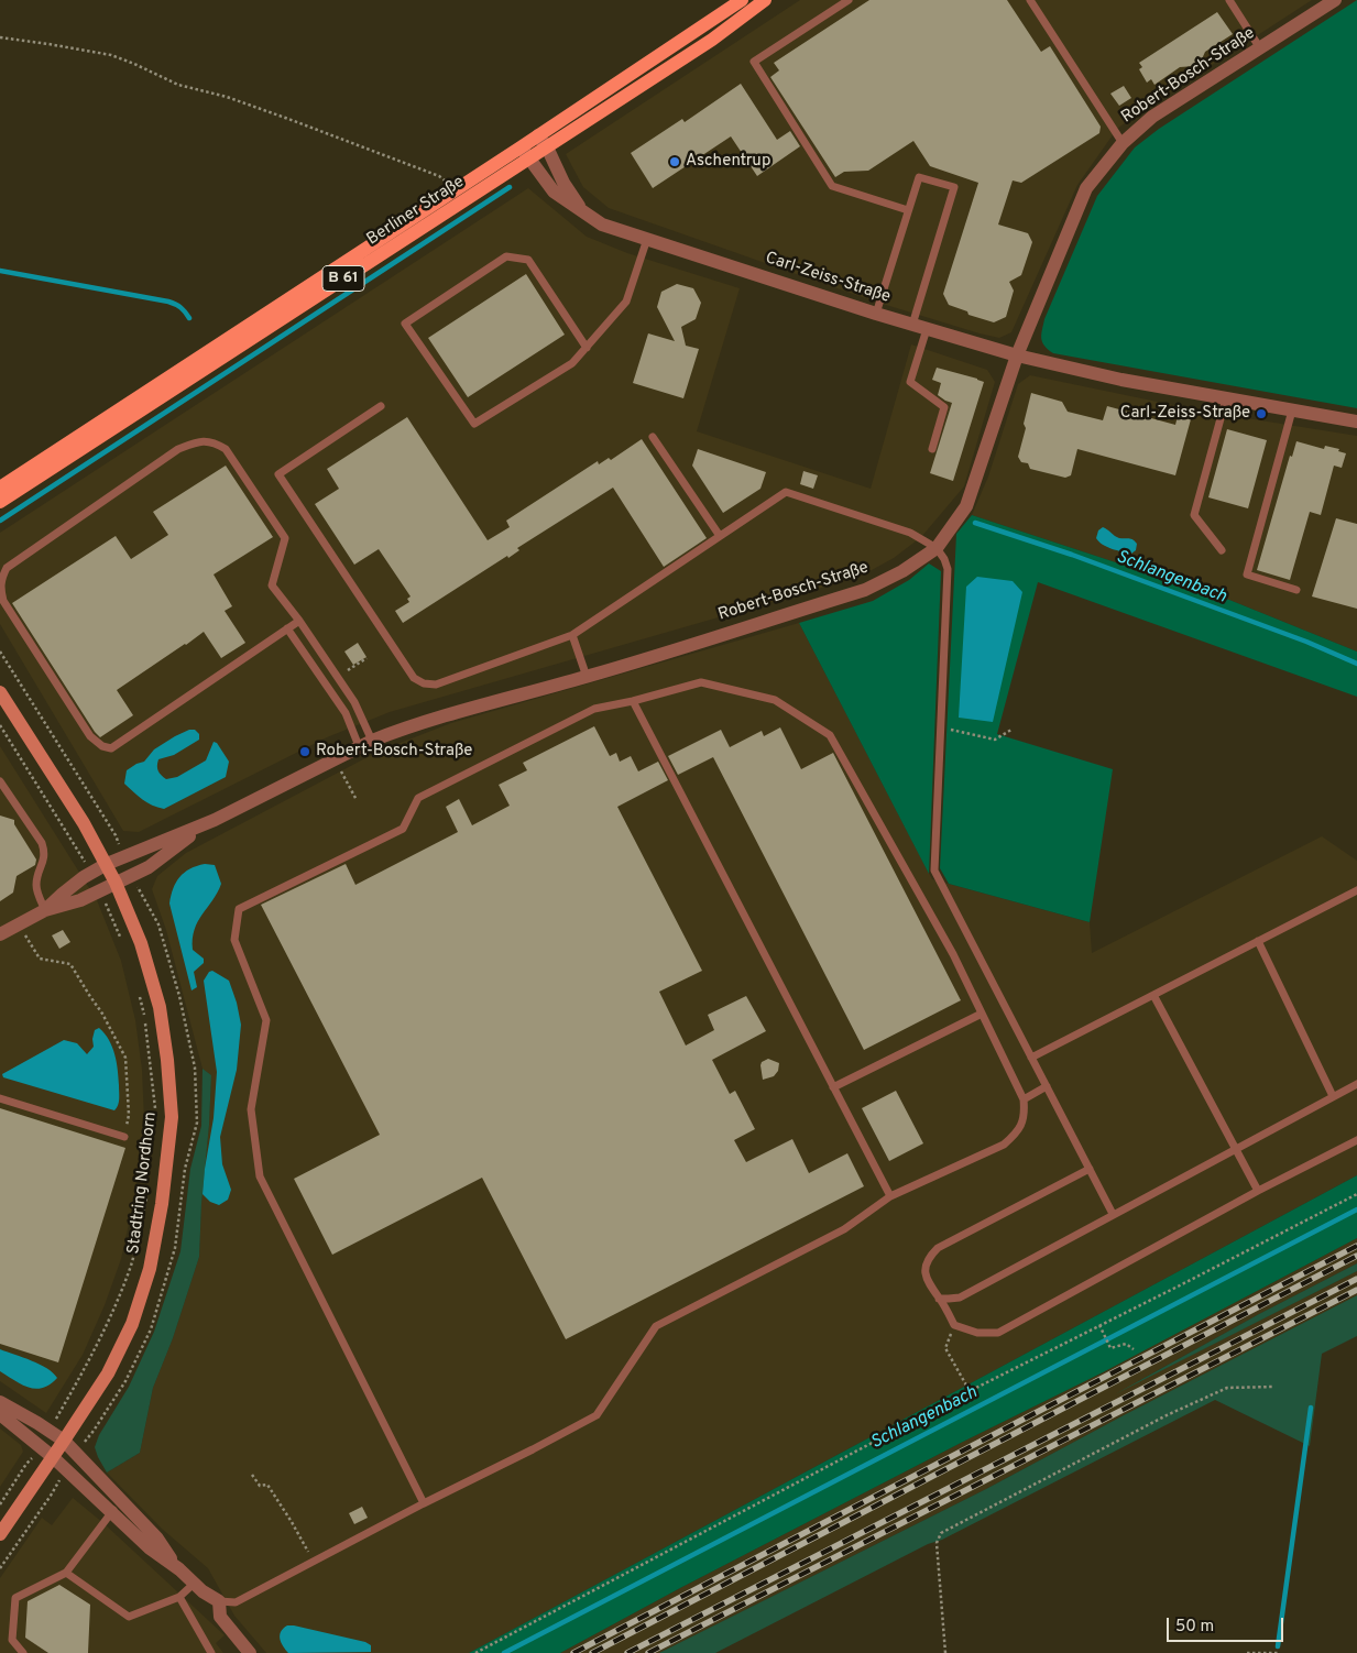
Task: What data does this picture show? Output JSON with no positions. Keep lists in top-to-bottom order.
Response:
{
  "streets": {
    "main road": ["Berliner Straße", "B 61", "Stadtring Nordhorn"],
    "street": ["Robert-Bosch-Straße", "Carl-Zeiss-Straße"]
  },
  "crossings": [
    ["Robert-Bosch-Straße", "Carl-Zeiss-Straße"],
    ["Robert-Bosch-Straße", "Stadtring Nordhorn"],
    ["Berliner Straße", "Carl-Zeiss-Straße"]
  ],
  "water": ["Schlangenbach"],
  "places": ["Aschentrup", "Carl-Zeiss-Straße", "Robert-Bosch-Straße"],
  "scale_bar": "50 m"
}
